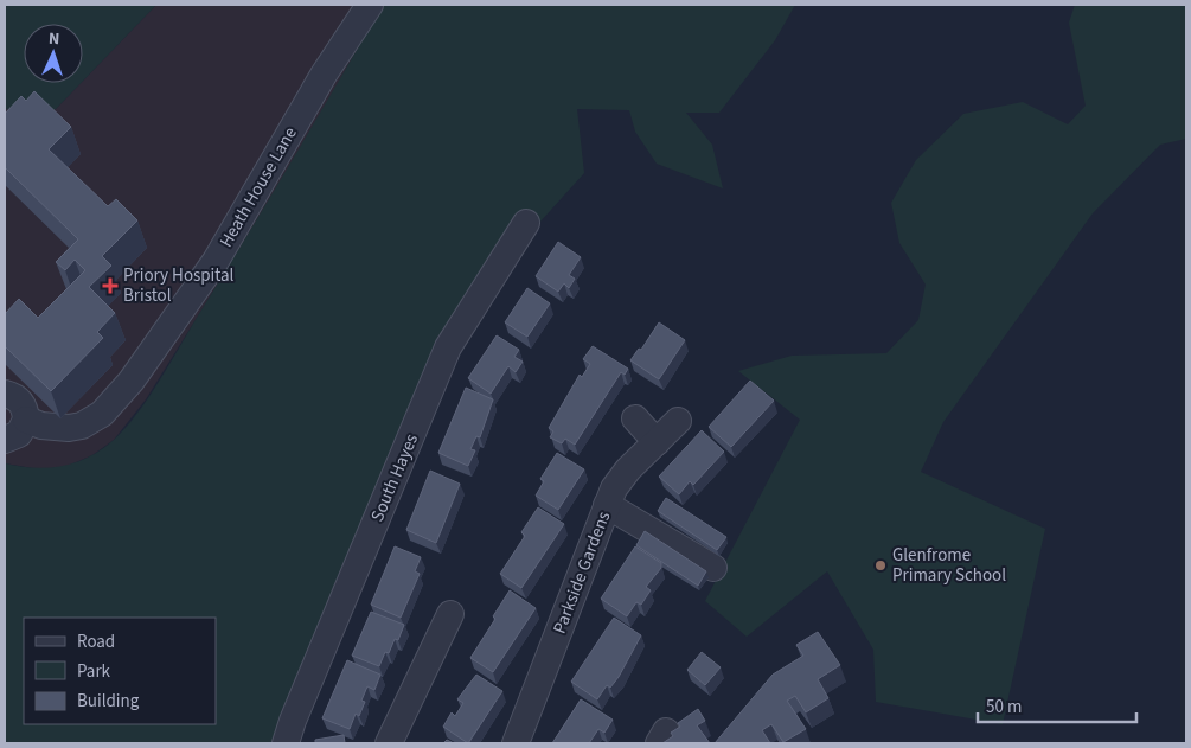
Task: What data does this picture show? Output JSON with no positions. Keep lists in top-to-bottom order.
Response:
{
  "streets": {
    "street": ["Heath House Lane", "South Hayes", "Parkside Gardens"]
  },
  "places": {
    "health": ["Priory Hospital Bristol"],
    "other": ["Glenfrome Primary School"]
  },
  "legend": ["Road", "Park", "Building"],
  "scale_bar": "50 m",
  "north": "top"
}
